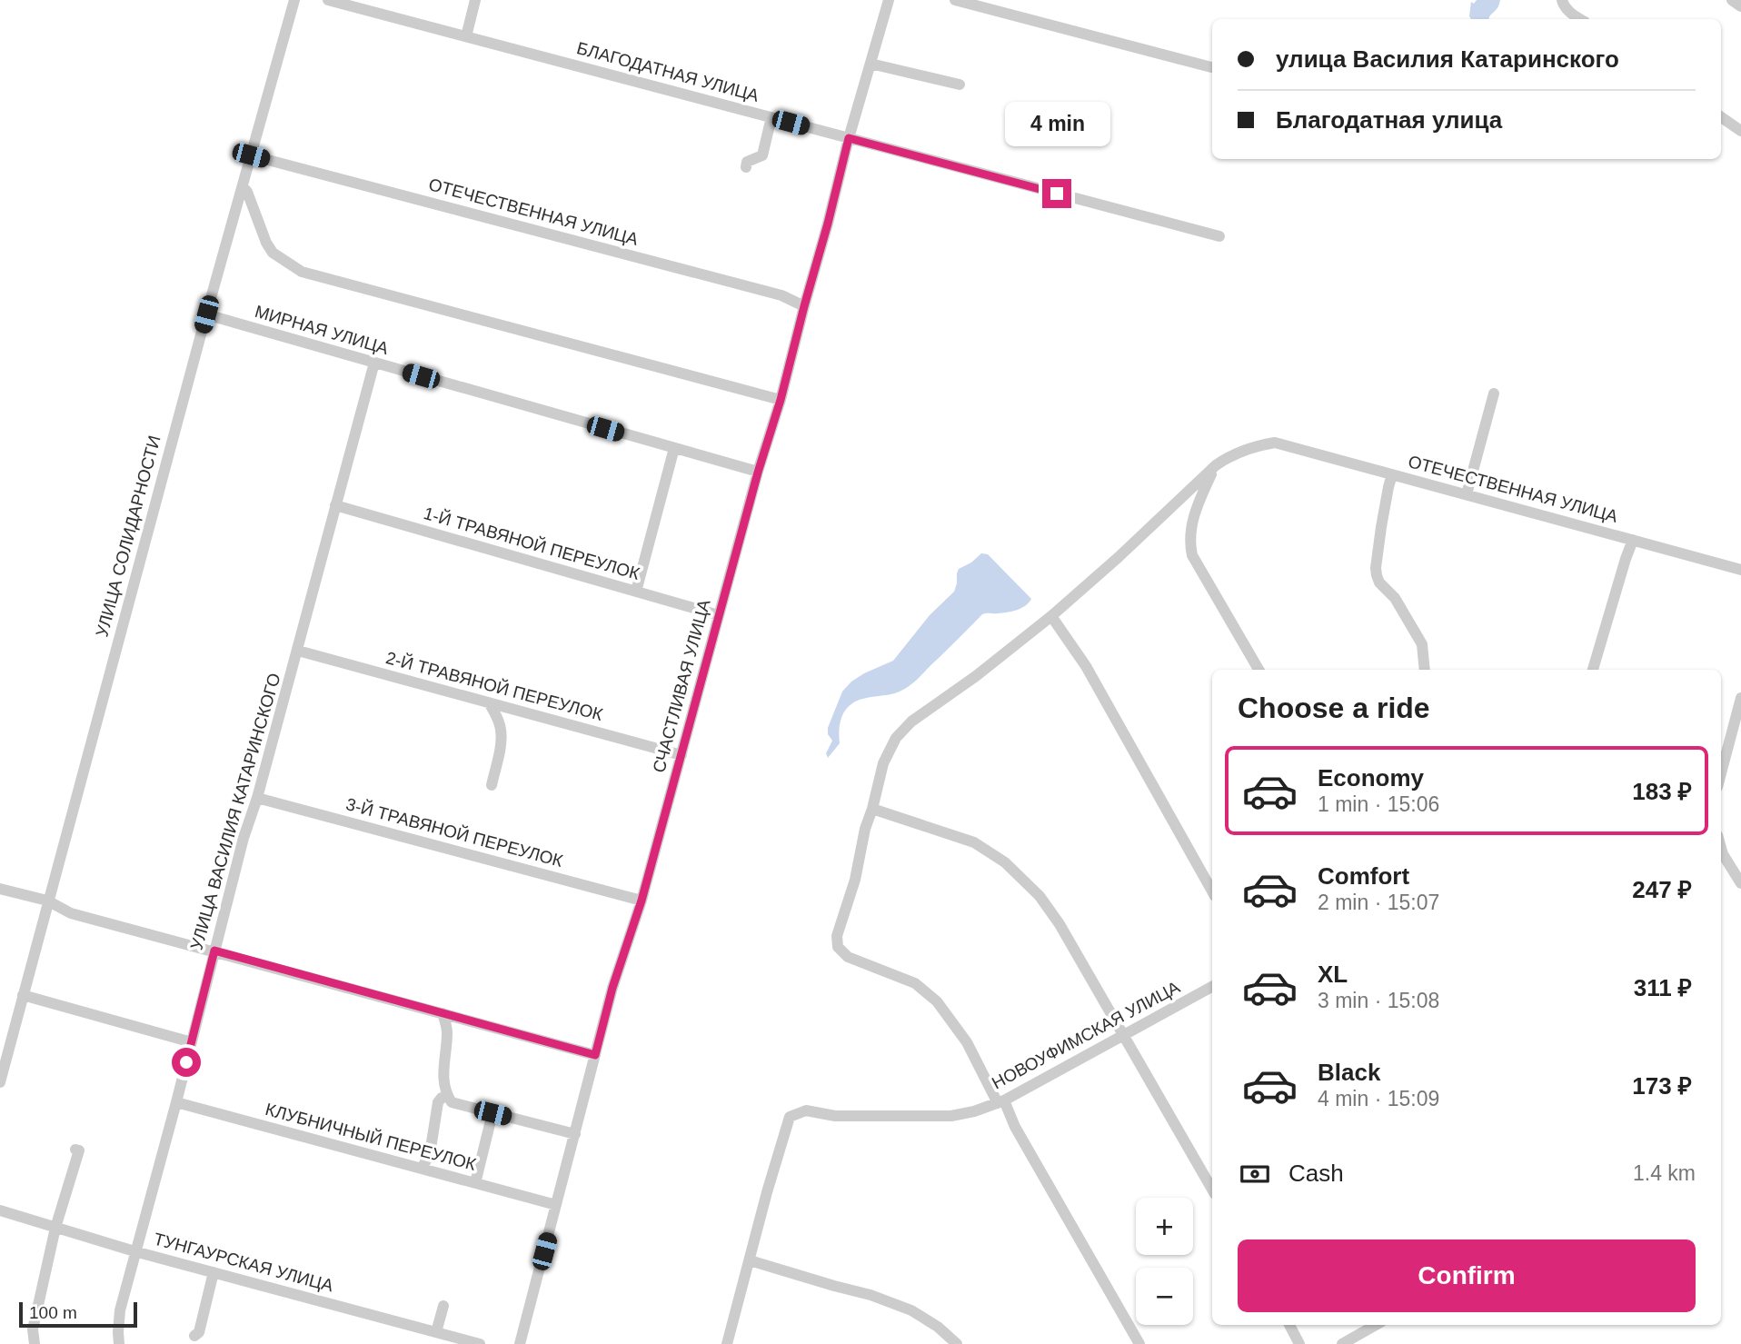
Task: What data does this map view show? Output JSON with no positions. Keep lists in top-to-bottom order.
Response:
{
  "streets": {
    "street": [
      "БЛАГОДАТНАЯ УЛИЦА",
      "ОТЕЧЕСТВЕННАЯ УЛИЦА",
      "МИРНАЯ УЛИЦА",
      "УЛИЦА СОЛИДАРНОСТИ",
      "1-Й ТРАВЯНОЙ ПЕРЕУЛОК",
      "2-Й ТРАВЯНОЙ ПЕРЕУЛОК",
      "СЧАСТЛИВАЯ УЛИЦА",
      "УЛИЦА ВАСИЛИЯ КАТАРИНСКОГО",
      "3-Й ТРАВЯНОЙ ПЕРЕУЛОК",
      "НОВОУФИМСКАЯ УЛИЦА",
      "КЛУБНИЧНЫЙ ПЕРЕУЛОК",
      "ТУНГАУРСКАЯ УЛИЦА"
    ]
  },
  "crossings": [
    ["БЛАГОДАТНАЯ УЛИЦА", "СЧАСТЛИВАЯ УЛИЦА"],
    ["ОТЕЧЕСТВЕННАЯ УЛИЦА", "УЛИЦА СОЛИДАРНОСТИ"],
    ["ОТЕЧЕСТВЕННАЯ УЛИЦА", "СЧАСТЛИВАЯ УЛИЦА"],
    ["МИРНАЯ УЛИЦА", "УЛИЦА СОЛИДАРНОСТИ"],
    ["МИРНАЯ УЛИЦА", "СЧАСТЛИВАЯ УЛИЦА"],
    ["МИРНАЯ УЛИЦА", "УЛИЦА ВАСИЛИЯ КАТАРИНСКОГО"],
    ["1-Й ТРАВЯНОЙ ПЕРЕУЛОК", "СЧАСТЛИВАЯ УЛИЦА"],
    ["1-Й ТРАВЯНОЙ ПЕРЕУЛОК", "УЛИЦА ВАСИЛИЯ КАТАРИНСКОГО"],
    ["2-Й ТРАВЯНОЙ ПЕРЕУЛОК", "СЧАСТЛИВАЯ УЛИЦА"],
    ["2-Й ТРАВЯНОЙ ПЕРЕУЛОК", "УЛИЦА ВАСИЛИЯ КАТАРИНСКОГО"],
    ["СЧАСТЛИВАЯ УЛИЦА", "3-Й ТРАВЯНОЙ ПЕРЕУЛОК"],
    ["СЧАСТЛИВАЯ УЛИЦА", "КЛУБНИЧНЫЙ ПЕРЕУЛОК"],
    ["УЛИЦА ВАСИЛИЯ КАТАРИНСКОГО", "3-Й ТРАВЯНОЙ ПЕРЕУЛОК"],
    ["УЛИЦА ВАСИЛИЯ КАТАРИНСКОГО", "КЛУБНИЧНЫЙ ПЕРЕУЛОК"],
    ["УЛИЦА ВАСИЛИЯ КАТАРИНСКОГО", "ТУНГАУРСКАЯ УЛИЦА"]
  ],
  "scale_bar": "100 m",
  "page": {
    "banner": ["улица Василия Катаринского", "Благодатная улица"],
    "bubble": "4 min",
    "heading": "Choose a ride",
    "list": [
      {
        "name": "Economy",
        "note": "1 min · 15:06",
        "value": "183 ₽"
      },
      {
        "name": "Comfort",
        "note": "2 min · 15:07",
        "value": "247 ₽"
      },
      {
        "name": "XL",
        "note": "3 min · 15:08",
        "value": "311 ₽"
      },
      {
        "name": "Black",
        "note": "4 min · 15:09",
        "value": "173 ₽"
      }
    ],
    "pay": ["Cash", "1.4 km"],
    "map_buttons": ["+", "−"],
    "buttons": "Confirm",
    "scale": "100 m"
  }
}
